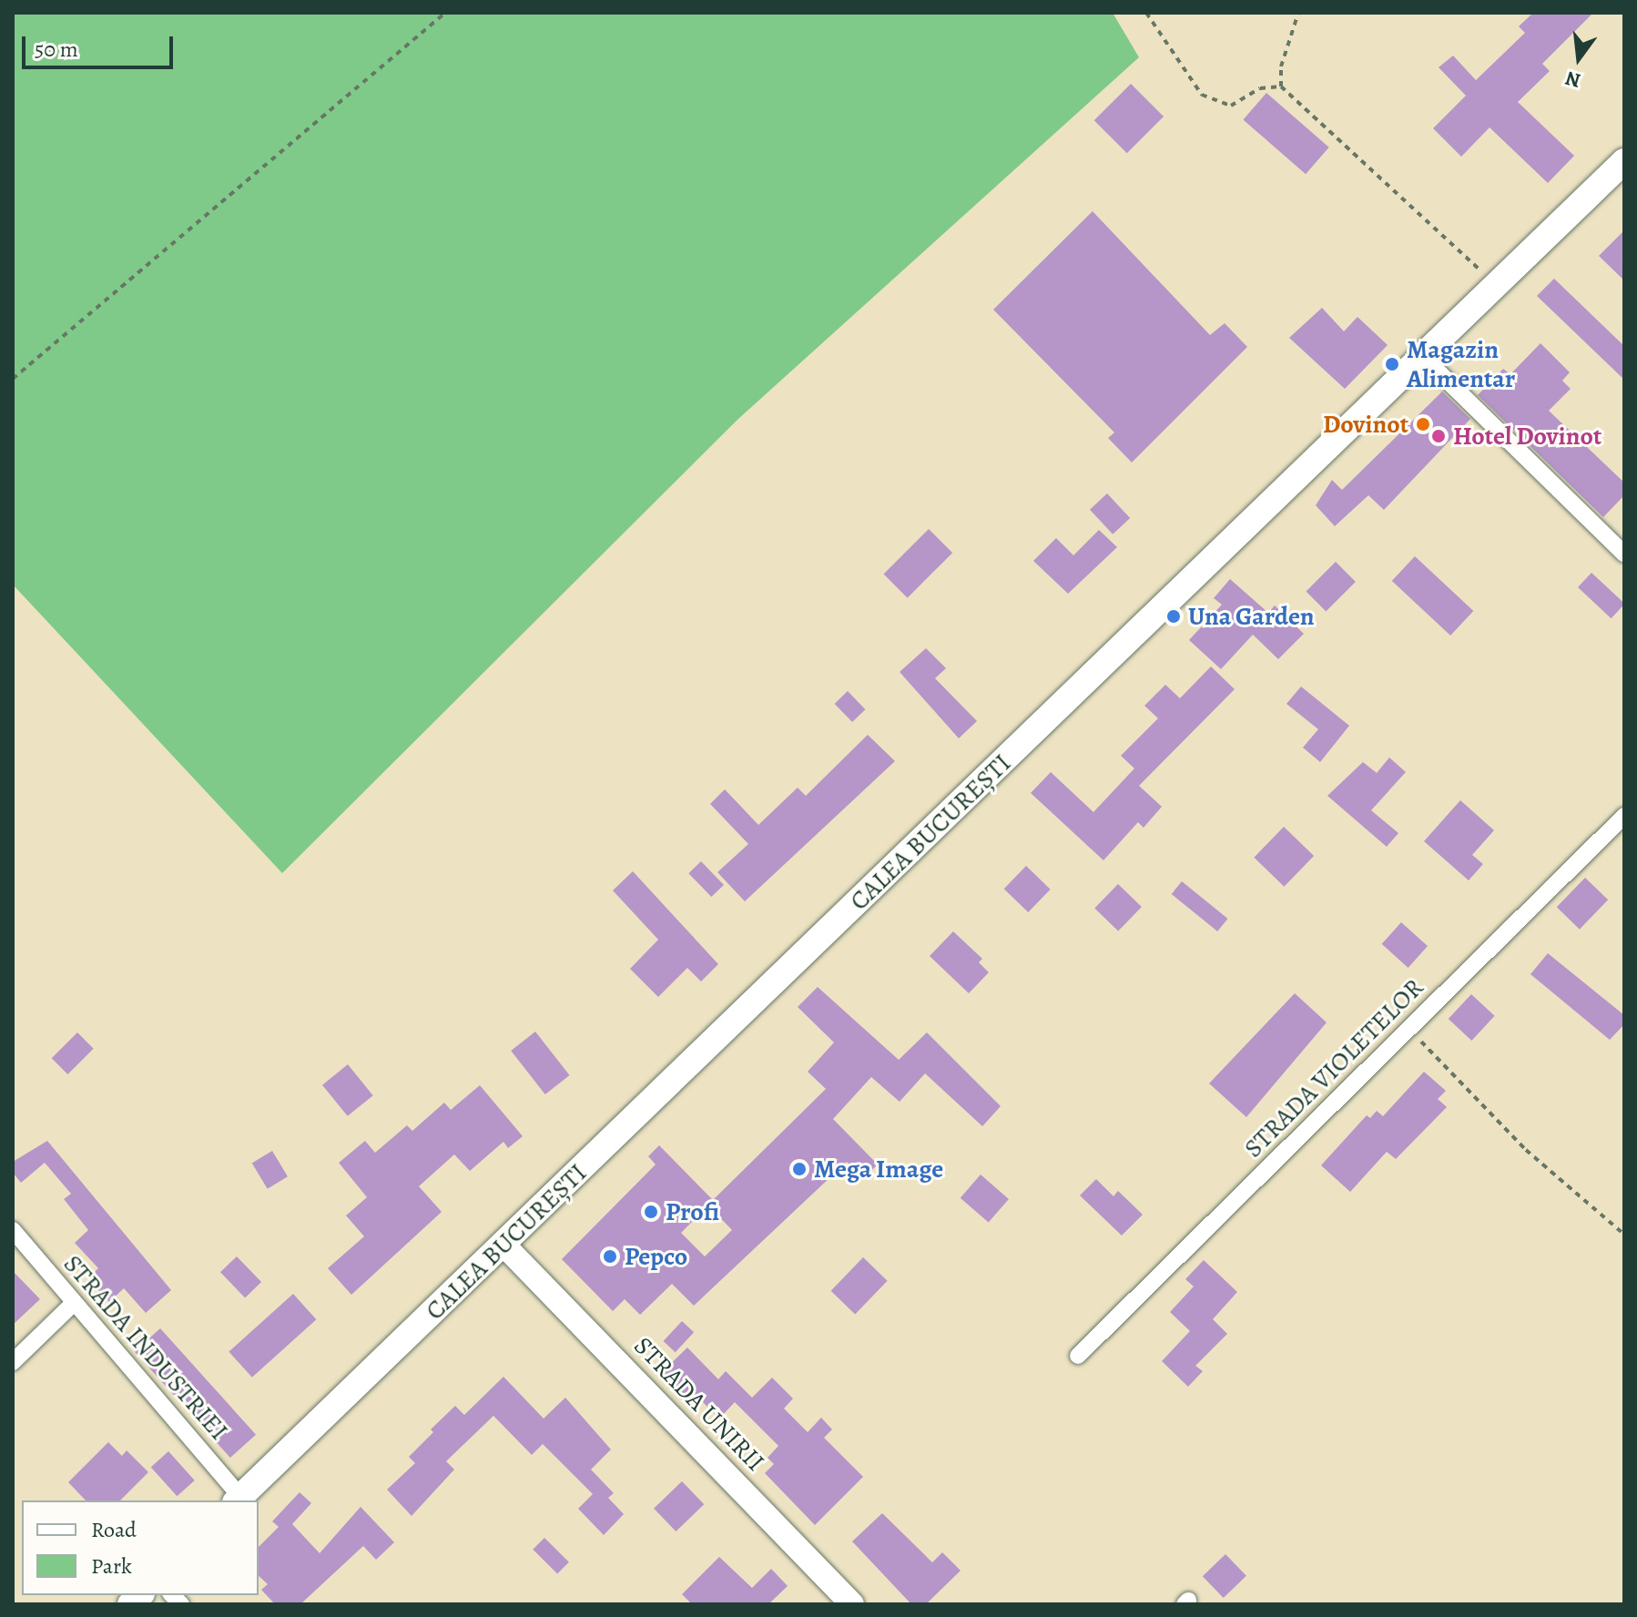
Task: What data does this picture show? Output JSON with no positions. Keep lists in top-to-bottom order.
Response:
{
  "streets": {
    "main road": ["CALEA BUCUREȘTI", "STRADA UNIRII"],
    "street": ["STRADA VIOLETELOR", "STRADA INDUSTRIEI"]
  },
  "crossings": [
    ["CALEA BUCUREȘTI", "STRADA INDUSTRIEI"],
    ["CALEA BUCUREȘTI", "STRADA UNIRII"]
  ],
  "places": [
    "Magazin Alimentar",
    "Dovinot",
    "Hotel Dovinot",
    "Una Garden",
    "Mega Image",
    "Profi",
    "Pepco"
  ],
  "legend": ["Road", "Park"],
  "scale_bar": "50 m",
  "north": "bottom"
}
